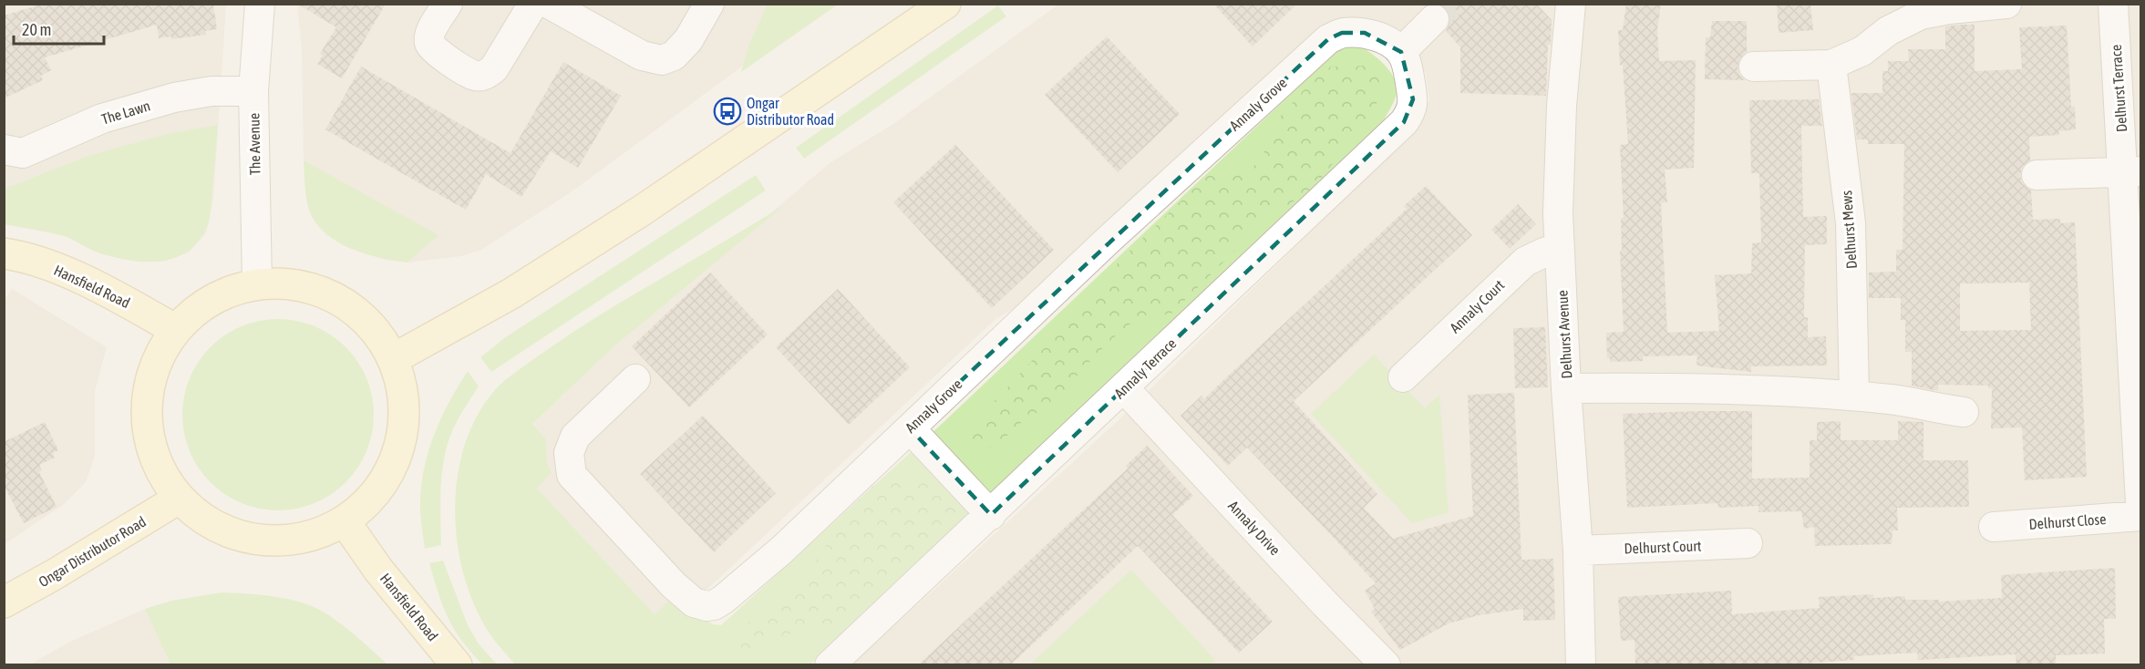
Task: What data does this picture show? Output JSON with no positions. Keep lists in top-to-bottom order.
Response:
{
  "streets": {
    "street": [
      "Delhurst Terrace",
      "Annaly Grove",
      "The Lawn",
      "The Avenue",
      "Delhurst Mews",
      "Hansfield Road",
      "Annaly Court",
      "Delhurst Avenue",
      "Annaly Terrace",
      "Delhurst Close",
      "Annaly Drive",
      "Delhurst Court",
      "Ongar Distributor Road"
    ]
  },
  "crossings": [
    ["Annaly Grove", "Annaly Terrace"],
    ["The Lawn", "The Avenue"],
    ["Annaly Court", "Delhurst Avenue"],
    ["Delhurst Avenue", "Delhurst Court"],
    ["Annaly Terrace", "Annaly Drive"]
  ],
  "places": {
    "bus stop": ["Ongar Distributor Road"]
  },
  "scale_bar": "20 m"
}
